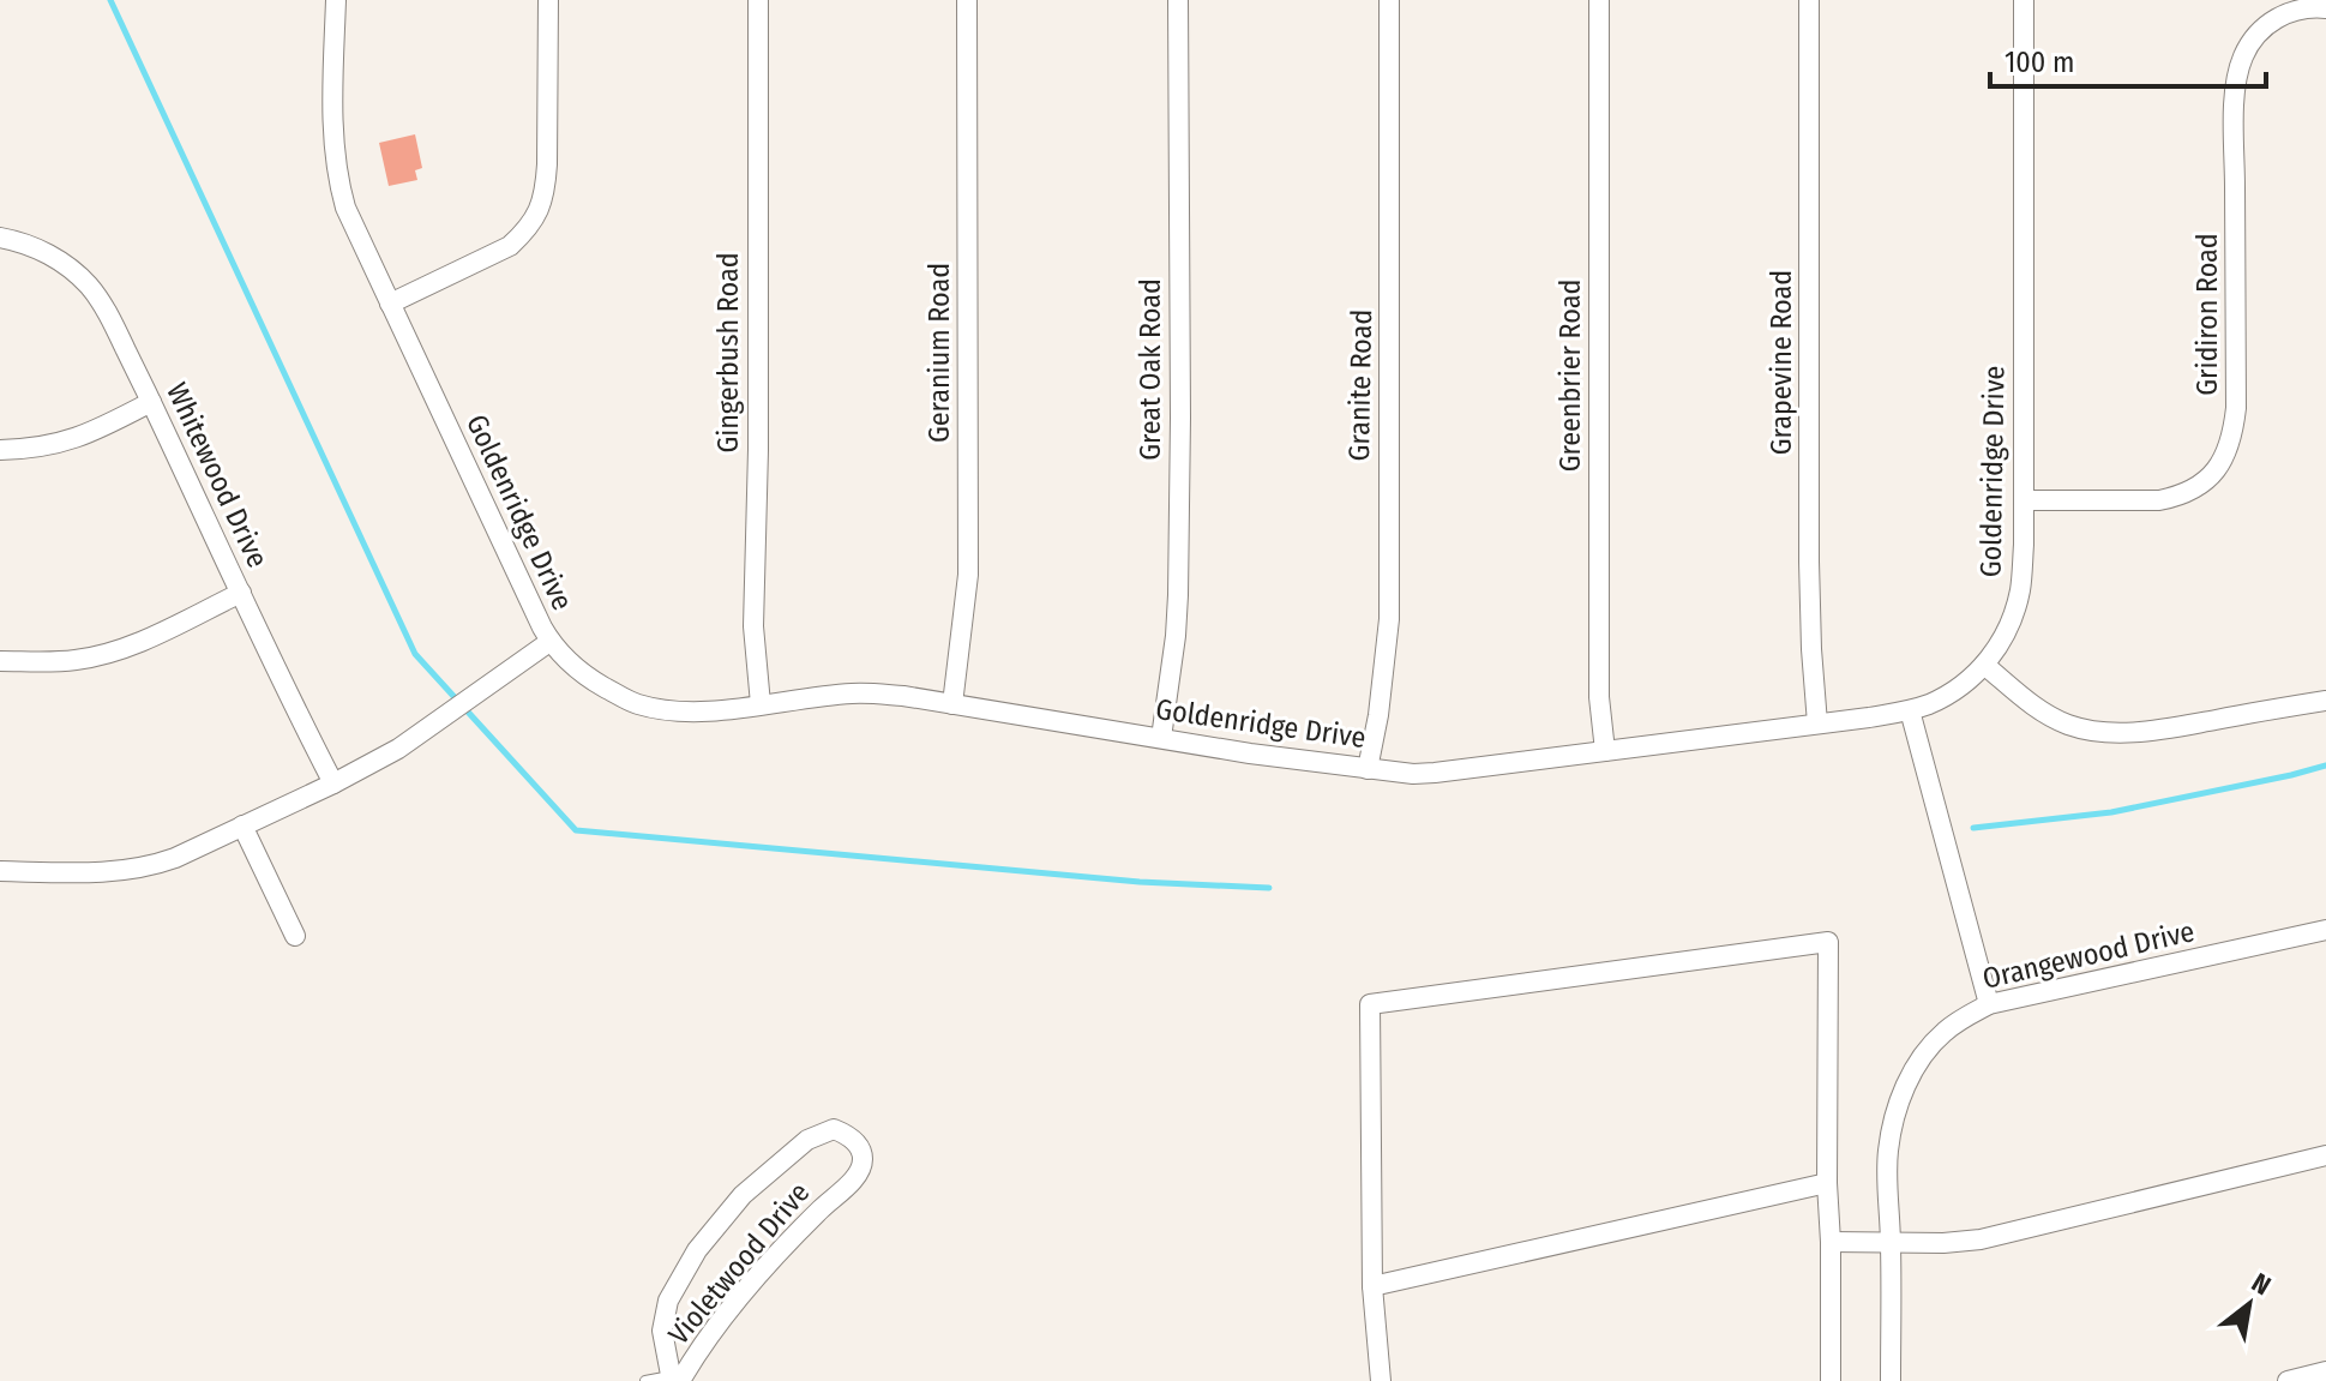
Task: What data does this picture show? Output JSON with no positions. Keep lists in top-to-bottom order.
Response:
{
  "streets": {
    "street": [
      "Gridiron Road",
      "Gingerbush Road",
      "Geranium Road",
      "Grapevine Road",
      "Great Oak Road",
      "Greenbrier Road",
      "Granite Road",
      "Goldenridge Drive",
      "Whitewood Drive",
      "Orangewood Drive",
      "Violetwood Drive"
    ]
  },
  "crossings": [
    ["Gridiron Road", "Goldenridge Drive"],
    ["Gingerbush Road", "Goldenridge Drive"],
    ["Geranium Road", "Goldenridge Drive"],
    ["Grapevine Road", "Goldenridge Drive"],
    ["Great Oak Road", "Goldenridge Drive"],
    ["Greenbrier Road", "Goldenridge Drive"],
    ["Granite Road", "Goldenridge Drive"]
  ],
  "scale_bar": "100 m",
  "north": "top right"
}
